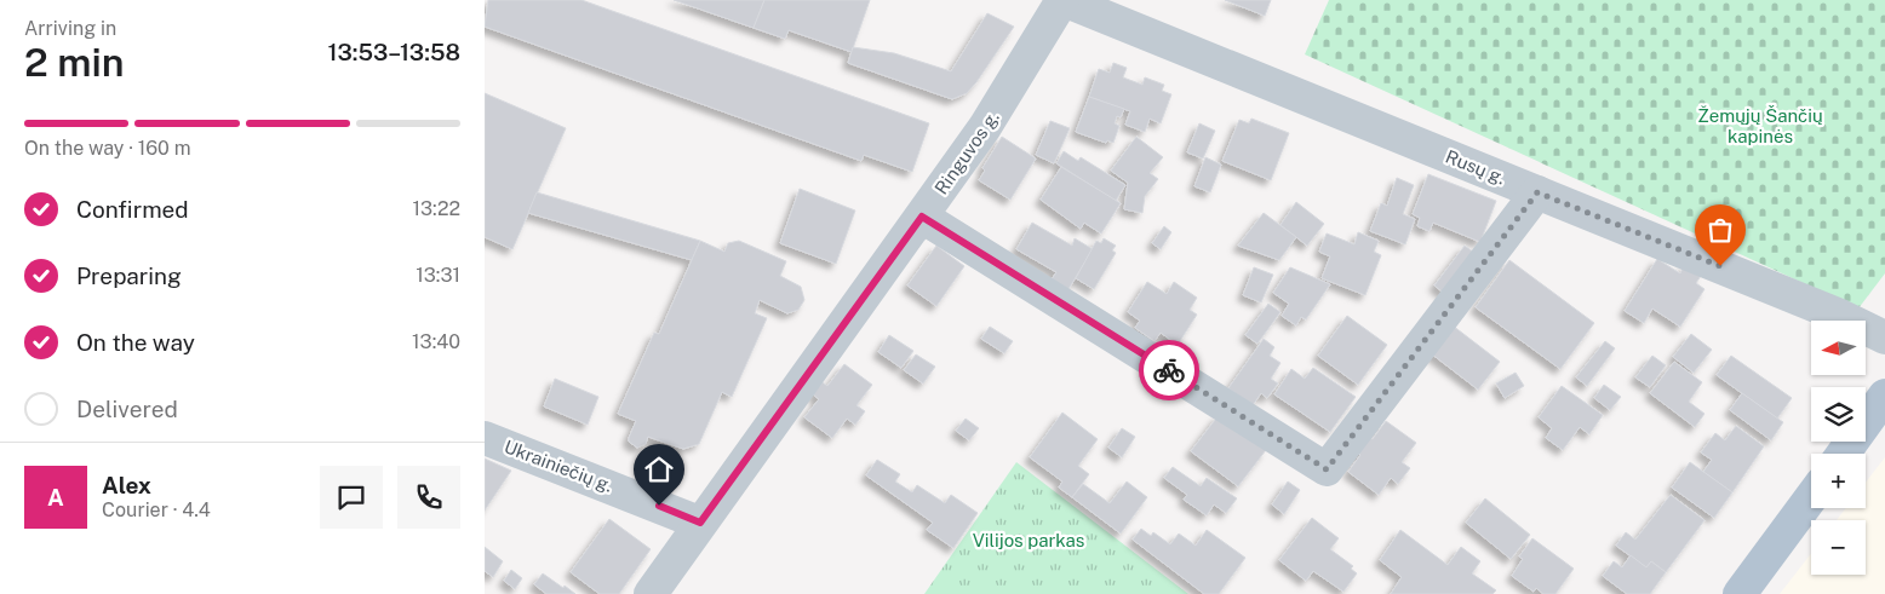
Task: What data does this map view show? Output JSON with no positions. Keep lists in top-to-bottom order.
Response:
{
  "streets": {
    "street": ["Ringuvos g.", "Rusų g.", "Ukrainiečių g."]
  },
  "crossings": [
    ["Ringuvos g.", "Rusų g."],
    ["Ringuvos g.", "Ukrainiečių g."]
  ],
  "parks": ["Žemųjų Šančių kapinės", "Vilijos parkas"],
  "north": "left",
  "page": {
    "heading": ["2 min", "Arriving in", "13:53–13:58"],
    "panel": ["Alex", "Courier · 4.4"],
    "bar": "On the way · 160 m",
    "list": [
      ["Confirmed", "13:22"],
      ["Preparing", "13:31"],
      ["On the way", "13:40"],
      "Delivered"
    ],
    "map_buttons": ["+", "−"],
    "round": "A"
  }
}
